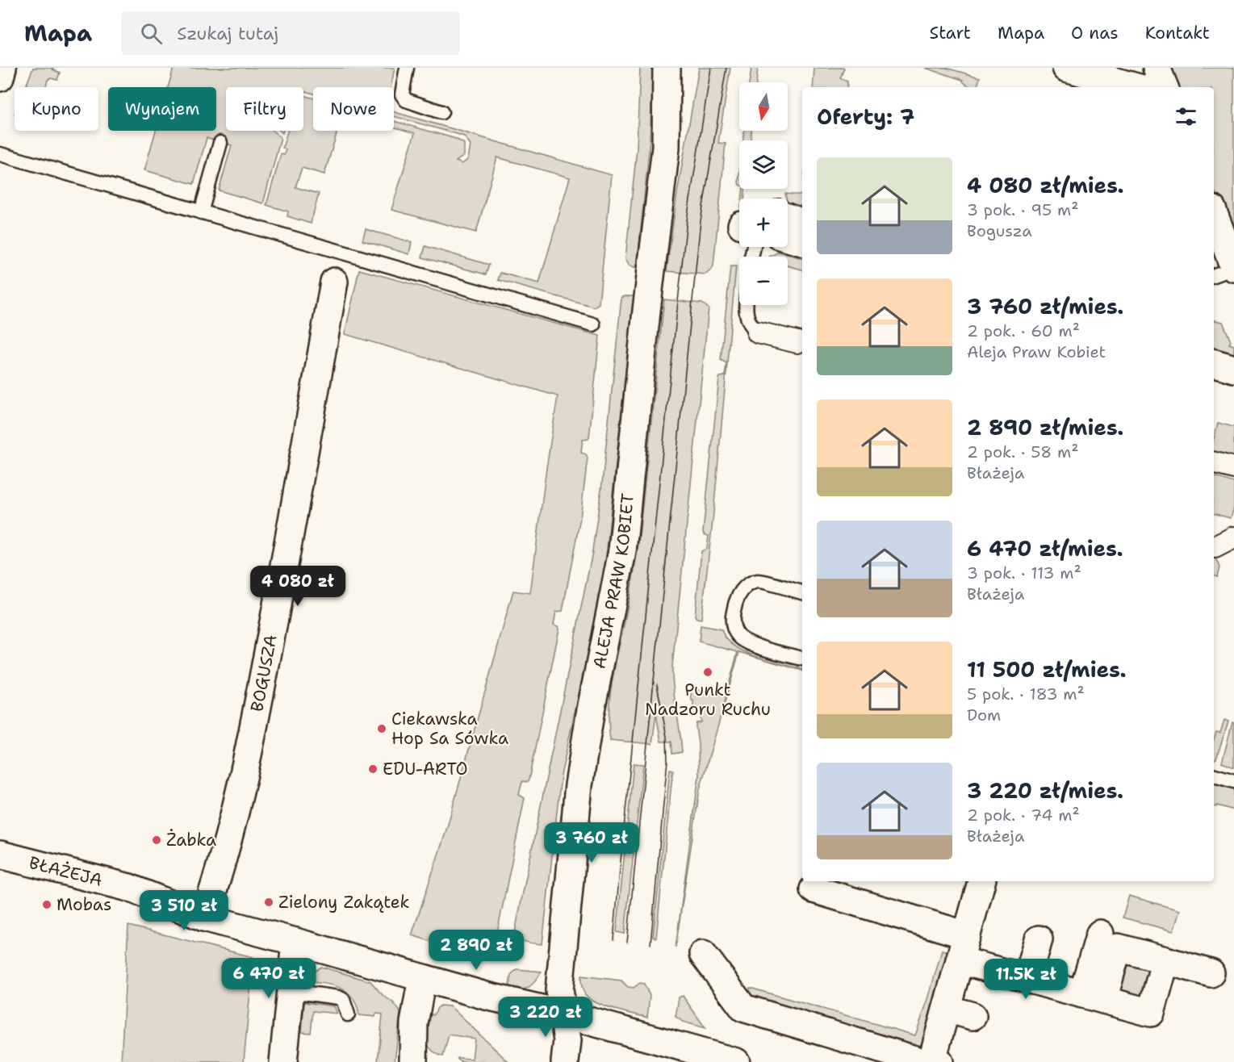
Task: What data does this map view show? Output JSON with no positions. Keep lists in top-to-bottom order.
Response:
{
  "streets": {
    "street": ["ALEJA PRAW KOBIET", "BOGUSZA", "BŁAŻEJA"]
  },
  "crossings": [
    ["ALEJA PRAW KOBIET", "BŁAŻEJA"],
    ["BOGUSZA", "BŁAŻEJA"]
  ],
  "places": [
    "Punkt Nadzoru Ruchu",
    "Ciekawska Hop Sa Sówka",
    "EDU-ARTO",
    "Żabka",
    "Zielony Zakątek",
    "Mobas"
  ],
  "north": "bottom",
  "page": {
    "header": "Mapa",
    "search": "Szukaj tutaj",
    "nav": [
      "Start",
      "Mapa",
      "O nas",
      "Kontakt"
    ],
    "map_buttons": ["+", "−"],
    "chip": [
      "Kupno",
      "Wynajem",
      "Filtry",
      "Nowe"
    ],
    "heading": "Oferty: 7",
    "list": [
      {
        "name": "4 080 zł/mies.",
        "note": "3 pok. · 95 m² · Bogusza"
      },
      {
        "name": "3 760 zł/mies.",
        "note": "2 pok. · 60 m² · Aleja Praw Kobiet"
      },
      {
        "name": "2 890 zł/mies.",
        "note": "2 pok. · 58 m² · Błażeja"
      },
      {
        "name": "6 470 zł/mies.",
        "note": "3 pok. · 113 m² · Błażeja"
      },
      {
        "name": "11 500 zł/mies.",
        "note": "5 pok. · 183 m² · Dom"
      },
      {
        "name": "3 220 zł/mies.",
        "note": "2 pok. · 74 m² · Błażeja"
      }
    ],
    "price": [
      "4 080 zł",
      "3 760 zł",
      "3 510 zł",
      "2 890 zł",
      "6 470 zł",
      "11.5K zł",
      "3 220 zł"
    ]
  }
}
